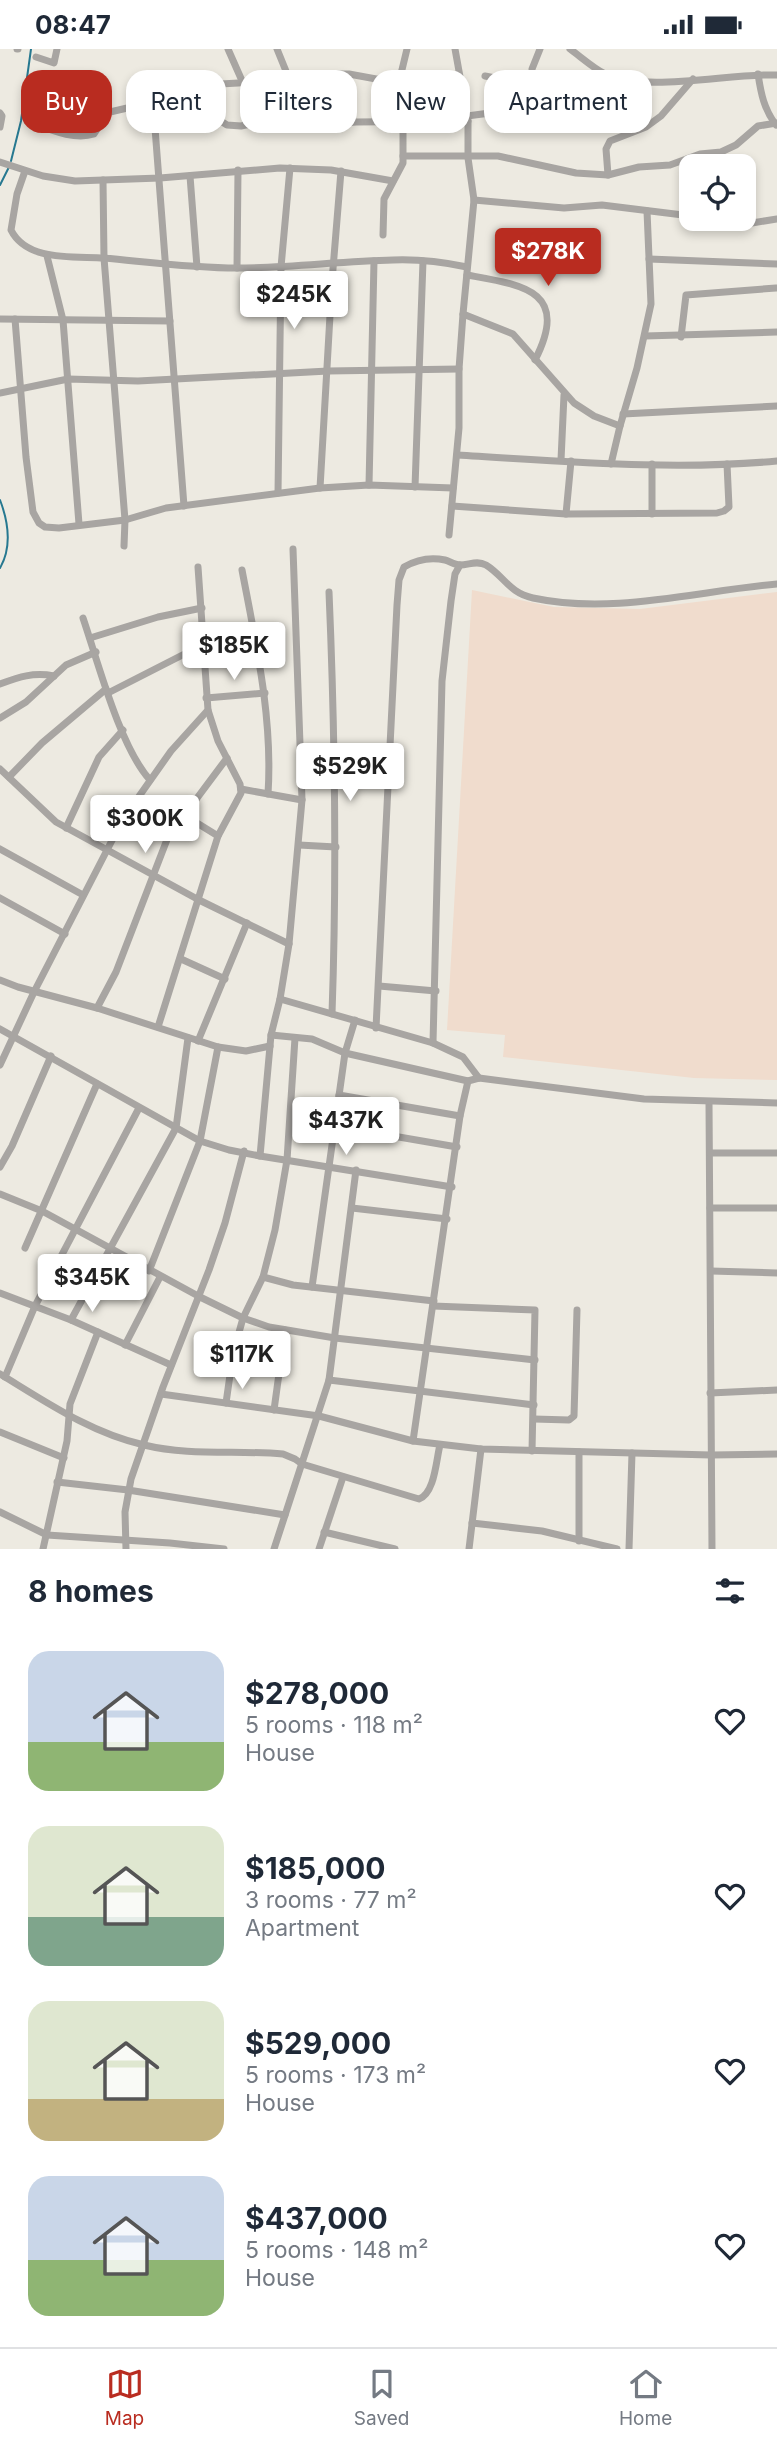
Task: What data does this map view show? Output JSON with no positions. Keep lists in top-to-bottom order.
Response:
{
  "page": {
    "status": "08:47",
    "chip": [
      "Buy",
      "Rent",
      "Filters",
      "New",
      "Apartment"
    ],
    "price": [
      "$278K",
      "$245K",
      "$185K",
      "$529K",
      "$300K",
      "$437K",
      "$345K",
      "$117K"
    ],
    "heading": "8 homes",
    "list": [
      {
        "name": "$278,000",
        "note": "5 rooms · 118 m² · House"
      },
      {
        "name": "$185,000",
        "note": "3 rooms · 77 m² · Apartment"
      },
      {
        "name": "$529,000",
        "note": "5 rooms · 173 m² · House"
      },
      {
        "name": "$437,000",
        "note": "5 rooms · 148 m² · House"
      }
    ],
    "tabs": ["Map", "Saved", "Home"]
  }
}
